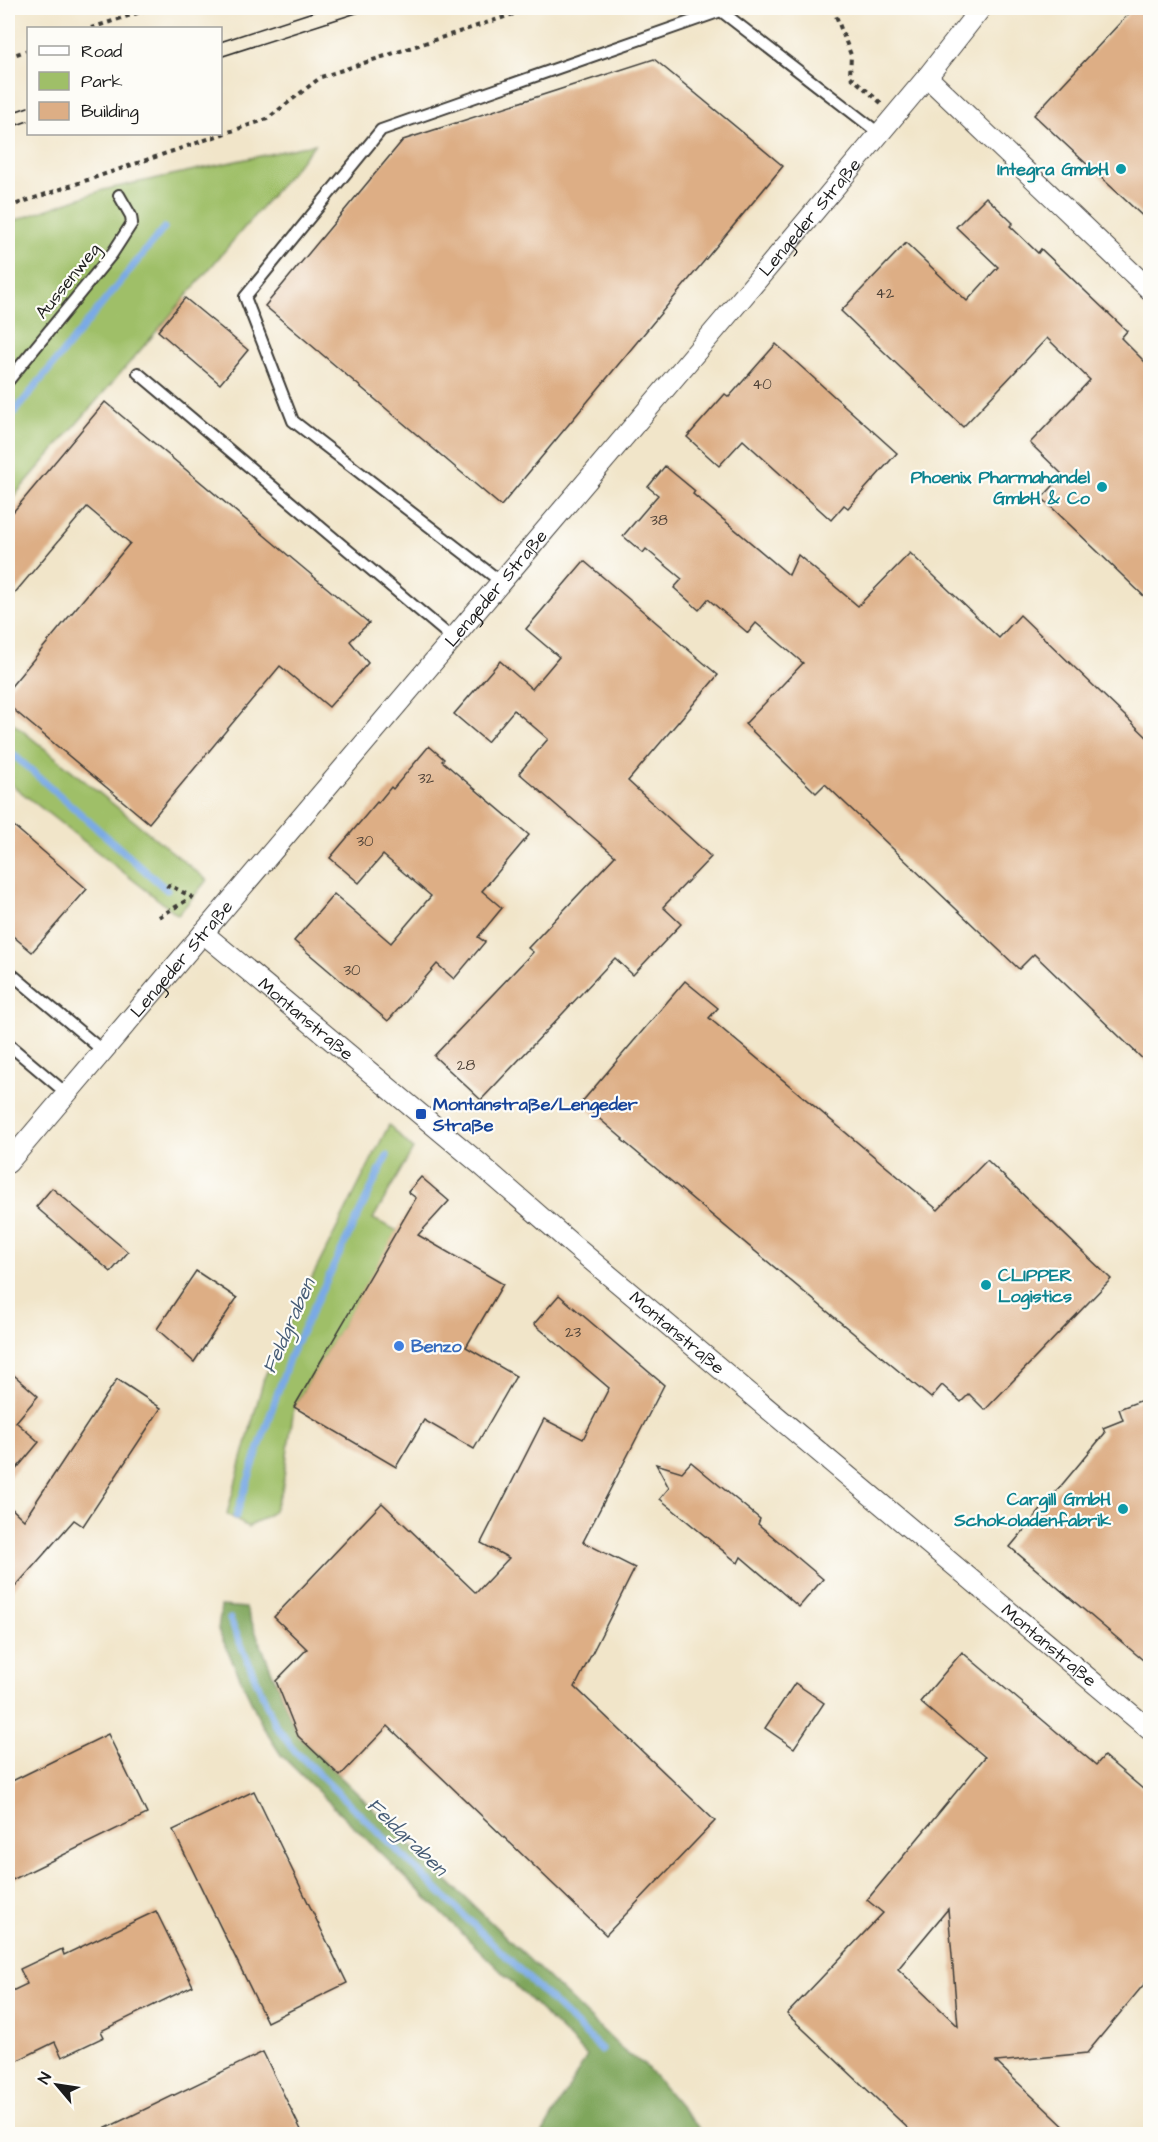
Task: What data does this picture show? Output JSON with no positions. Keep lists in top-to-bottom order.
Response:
{
  "streets": {
    "street": ["Lengeder Straße", "Montanstraße"],
    "lane": ["Aussenweg"]
  },
  "crossings": [
    ["Lengeder Straße", "Montanstraße"]
  ],
  "water": ["Feldgraben"],
  "places": {
    "other": [
      "Integra GmbH",
      "Phoenix Pharmahandel GmbH & Co",
      "CLIPPER Logistics",
      "Benzo",
      "Cargill GmbH Schokoladenfabrik"
    ],
    "transit": ["Montanstraße/Lengeder Straße"]
  },
  "house_numbers": [
    "42",
    "40",
    "38",
    "32",
    "30",
    "30",
    "28",
    "23"
  ],
  "legend": ["Road", "Park", "Building"],
  "north": "top left"
}
